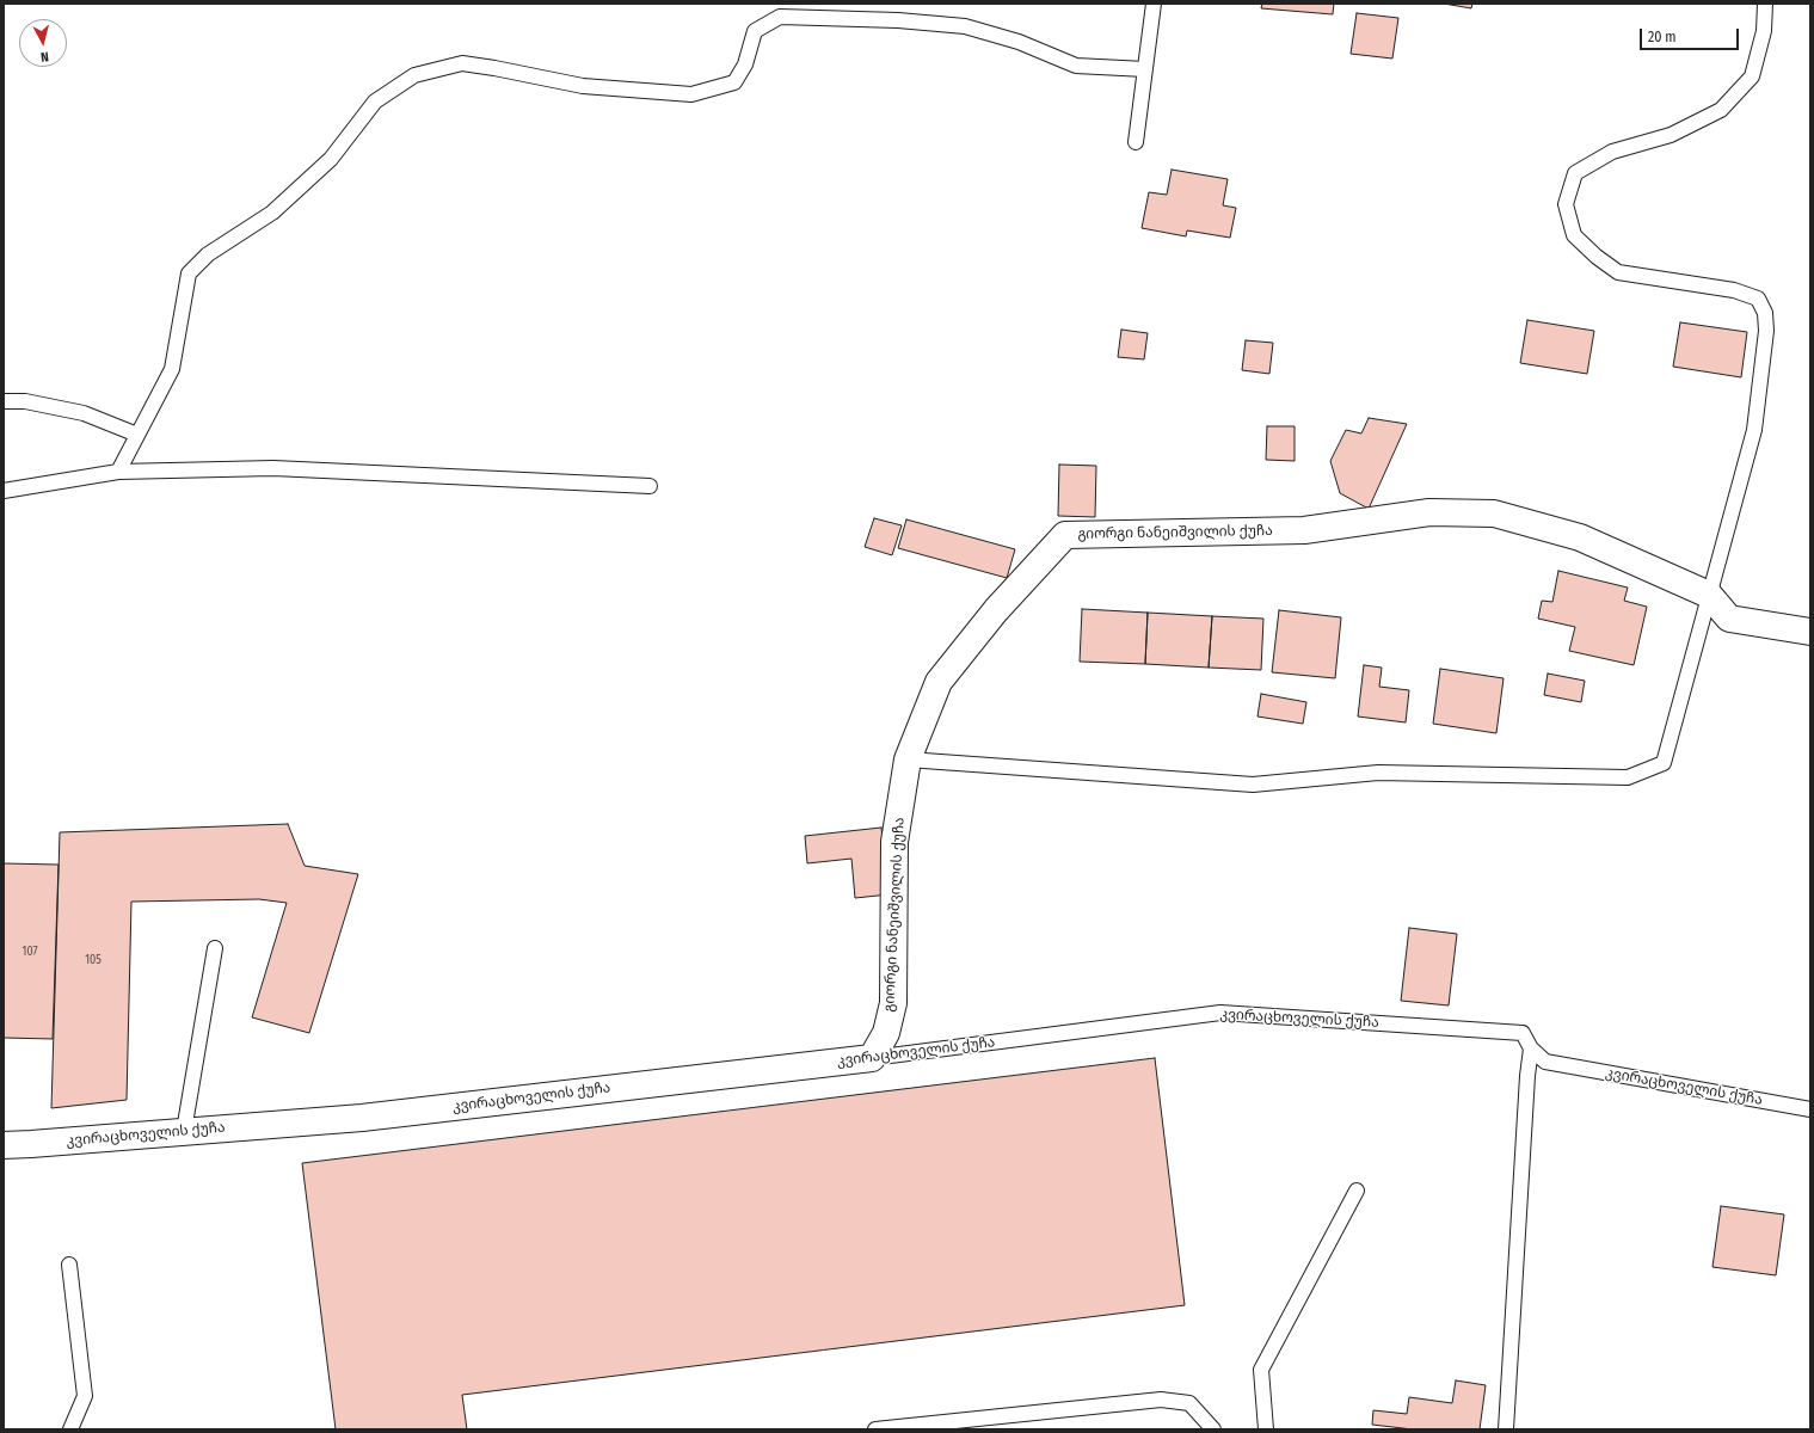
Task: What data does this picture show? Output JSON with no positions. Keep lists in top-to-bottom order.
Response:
{
  "streets": {
    "street": ["გიორგი ნანეიშვილის ქუჩა", "კვირაცხოველის ქუჩა"]
  },
  "crossings": [
    ["გიორგი ნანეიშვილის ქუჩა", "კვირაცხოველის ქუჩა"]
  ],
  "house_numbers": ["107", "105"],
  "scale_bar": "20 m",
  "north": "bottom"
}
